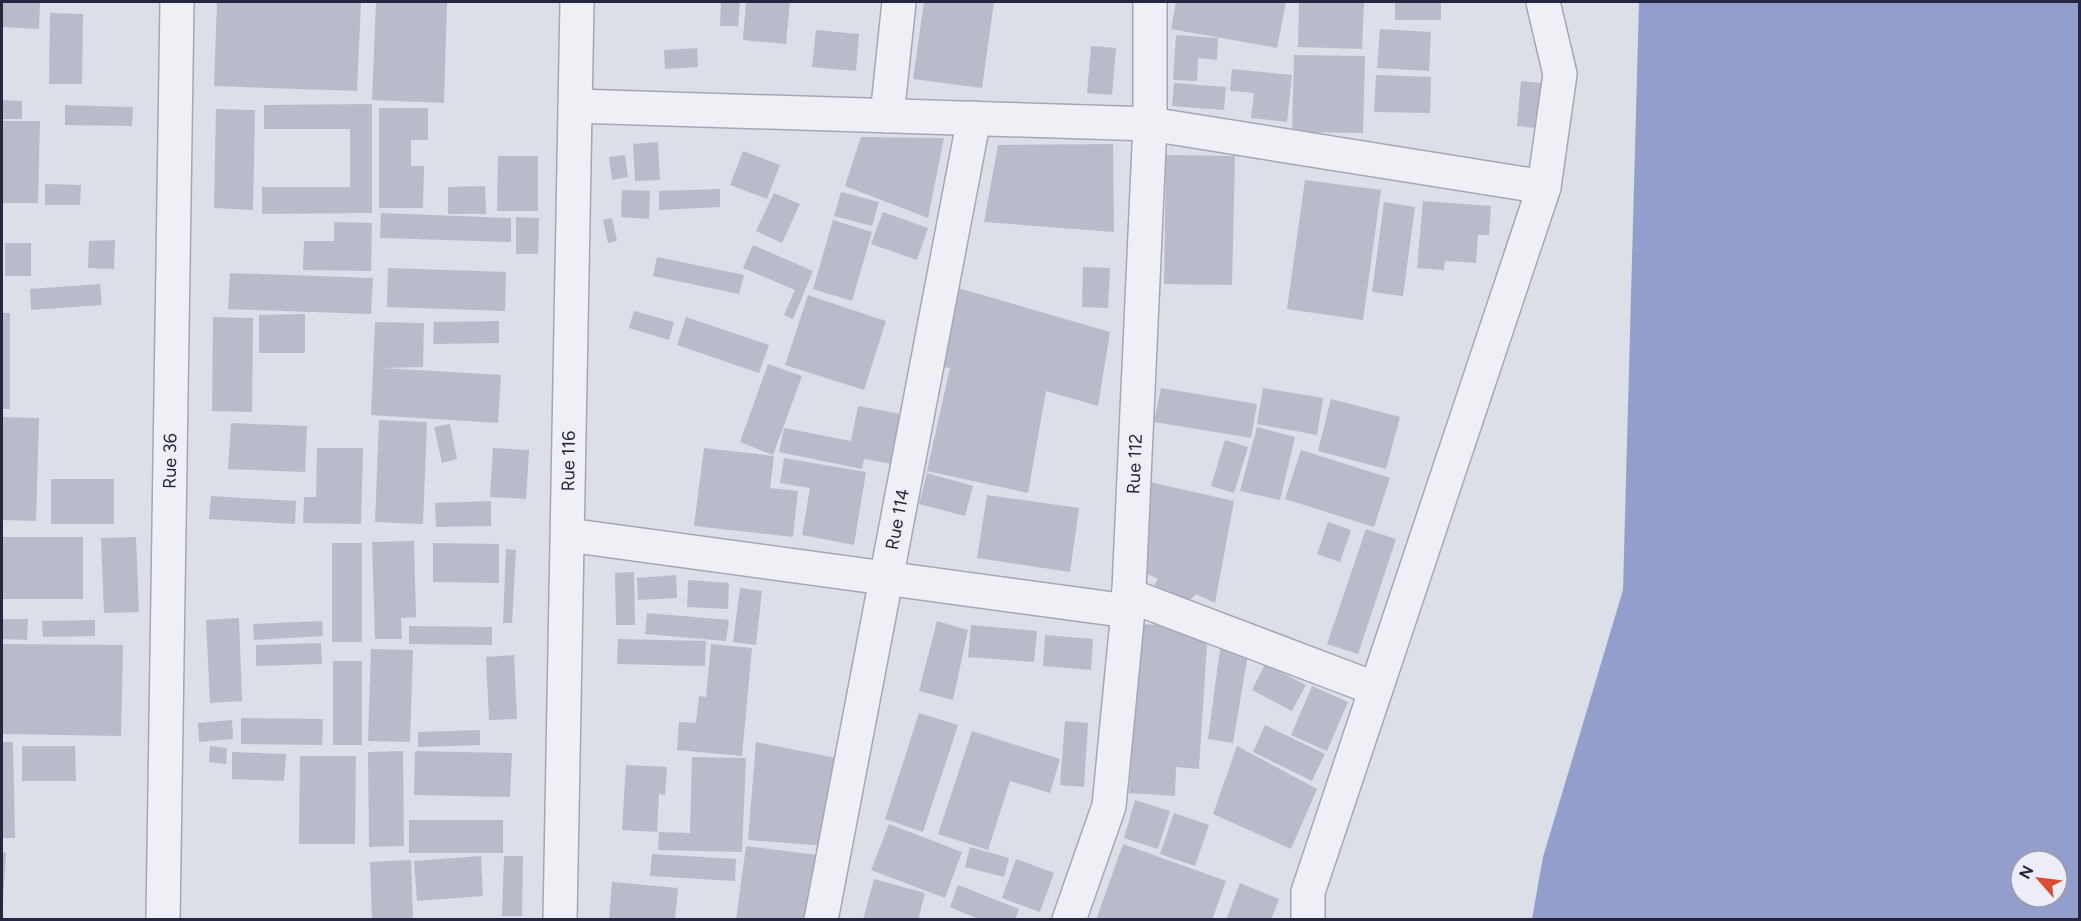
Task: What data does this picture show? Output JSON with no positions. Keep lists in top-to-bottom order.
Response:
{
  "streets": {
    "street": [
      "Rue 36",
      "Rue 116",
      "Rue 112",
      "Rue 114"
    ]
  },
  "north": "top left"
}
